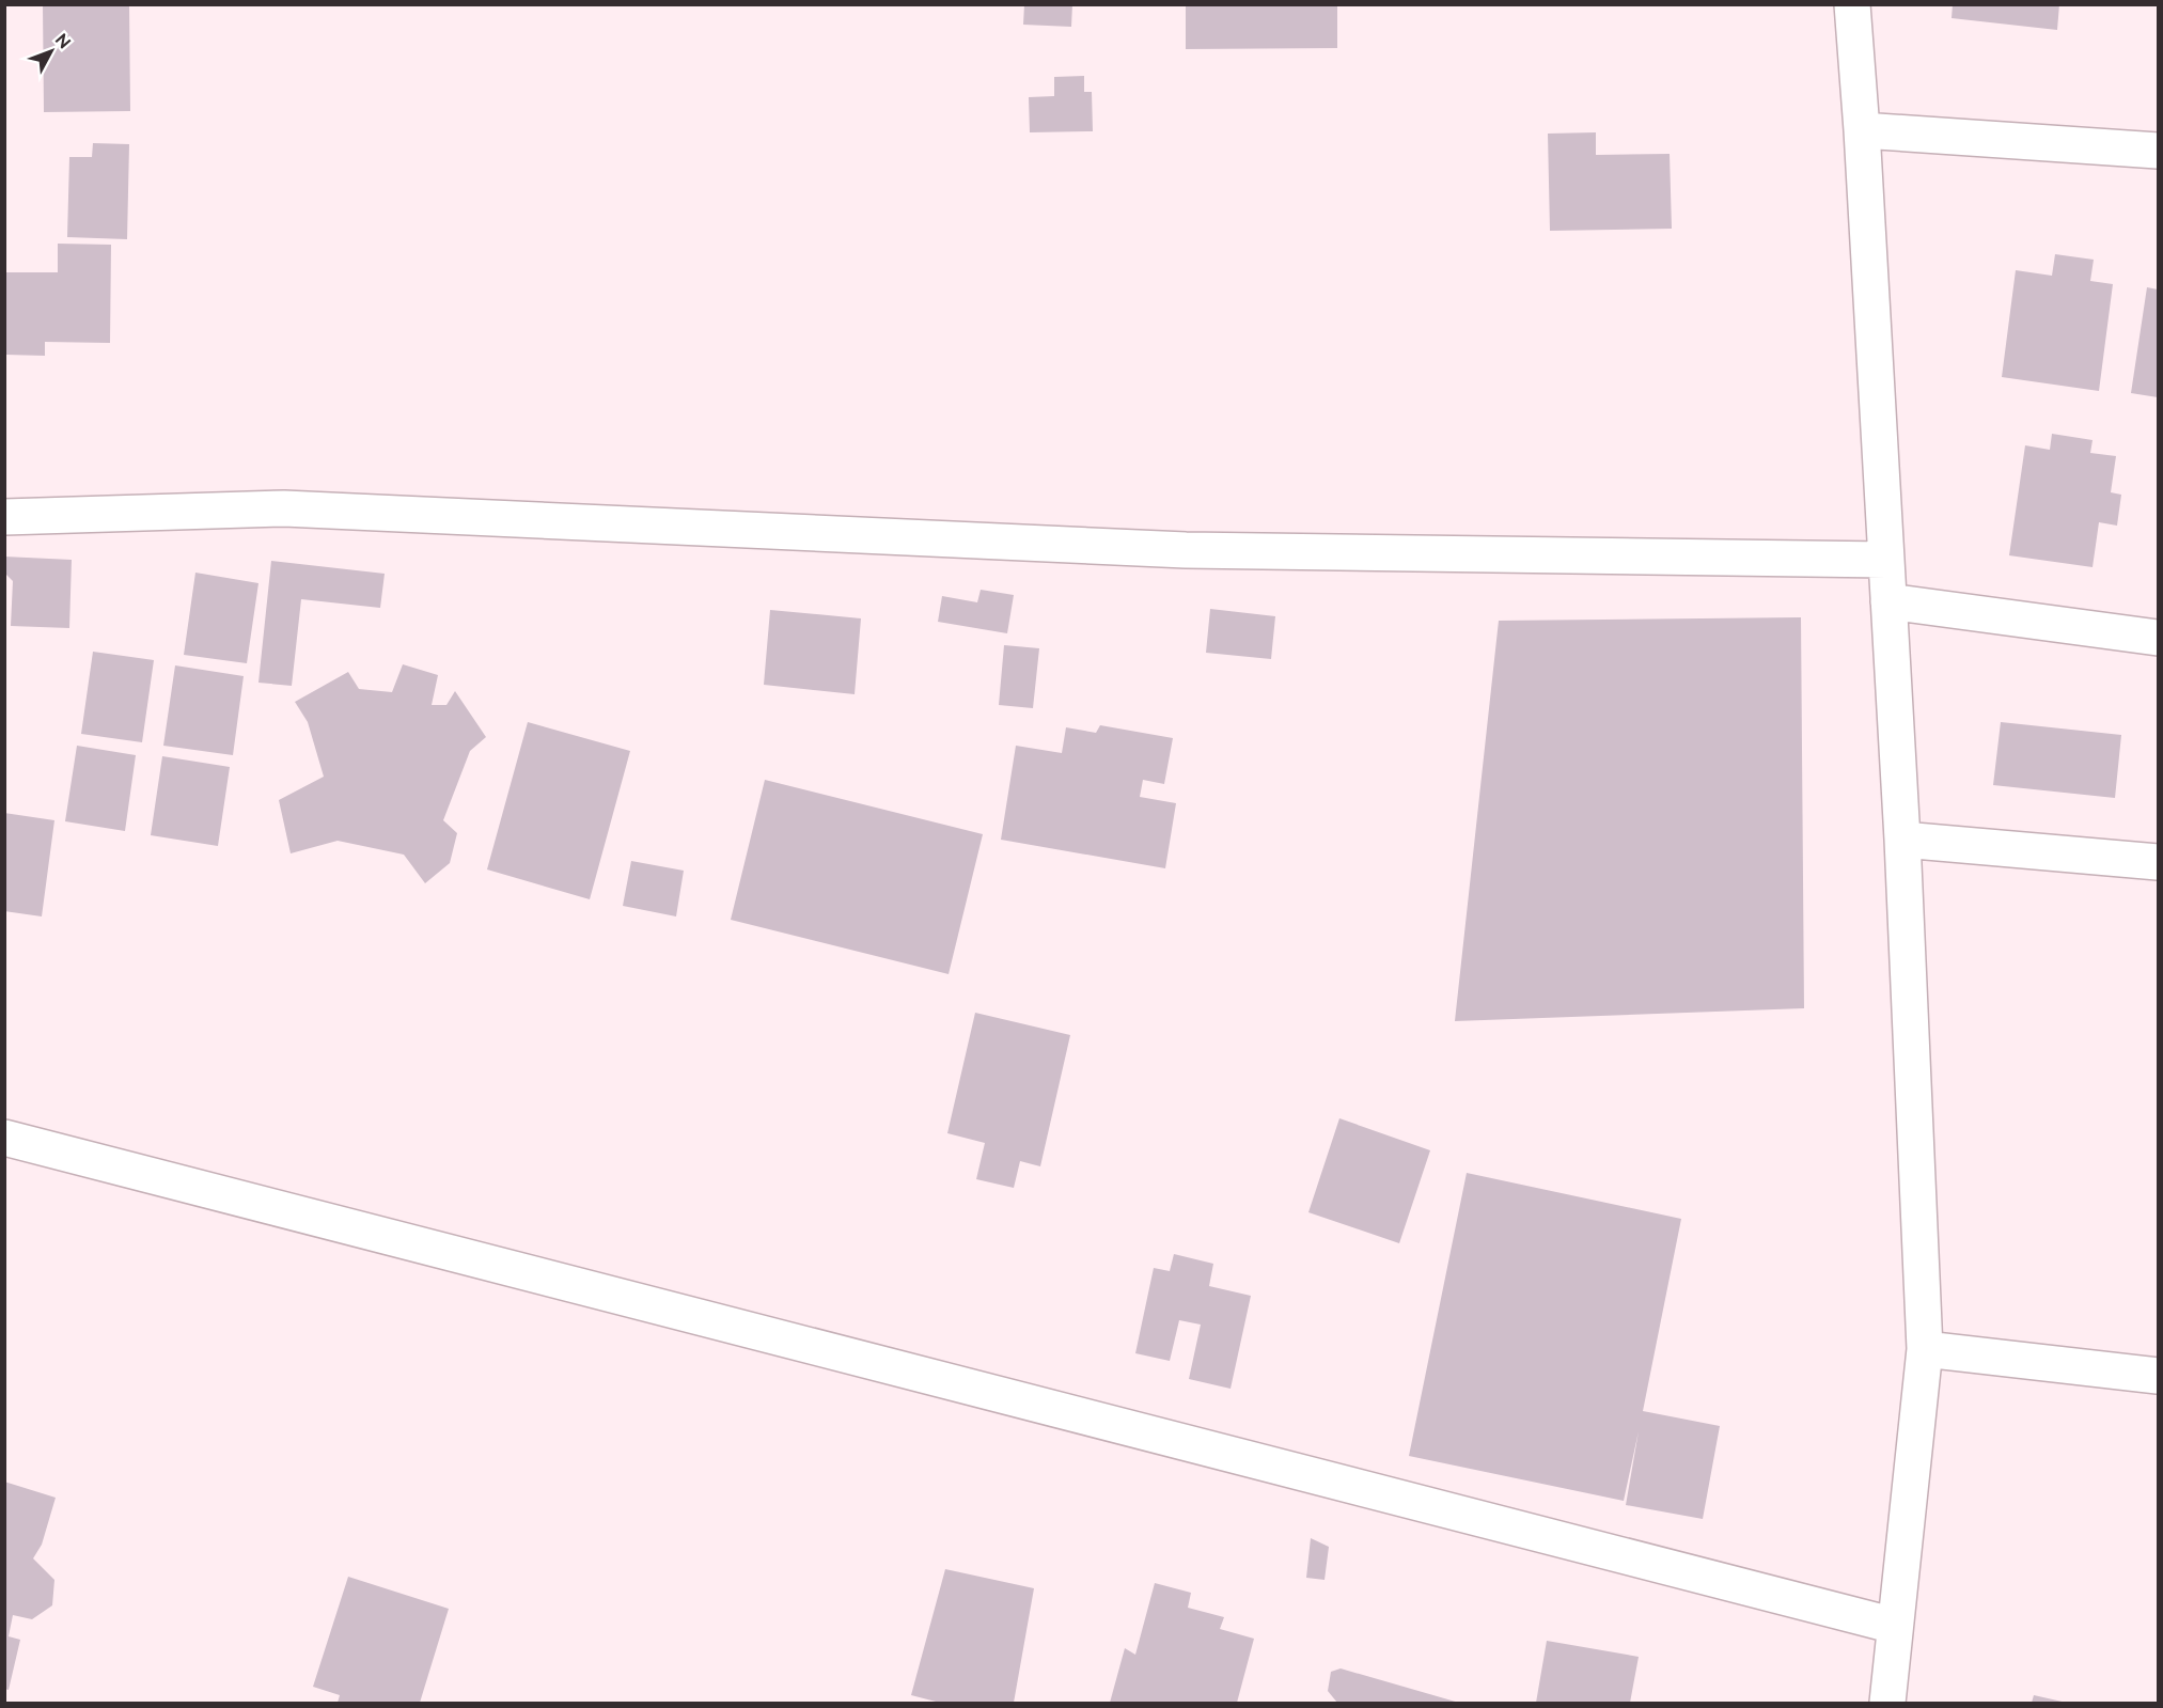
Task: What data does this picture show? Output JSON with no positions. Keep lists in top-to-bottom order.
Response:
{
  "north": "top right"
}
